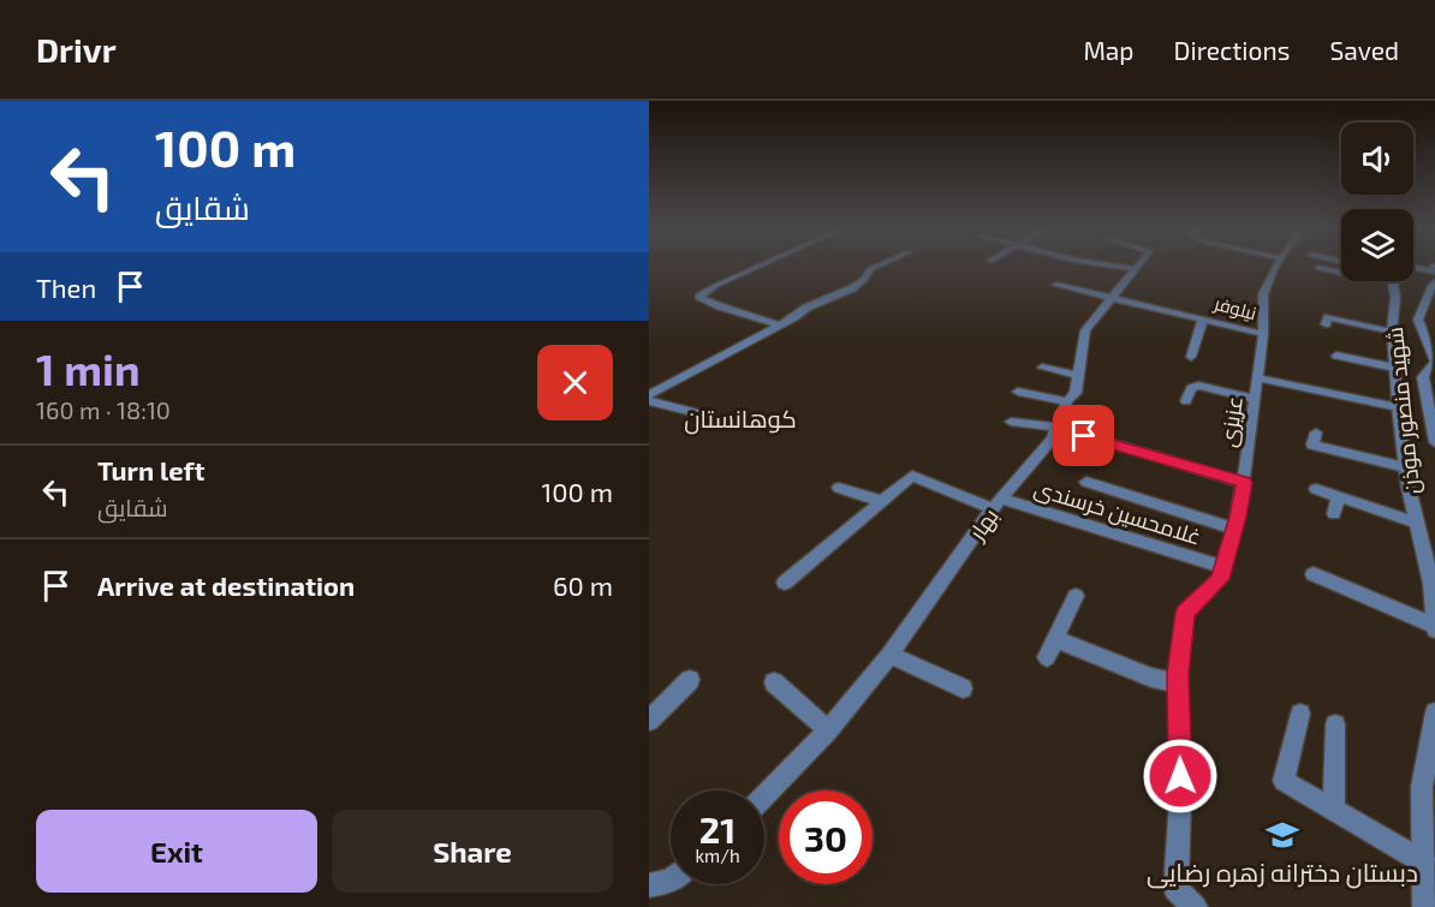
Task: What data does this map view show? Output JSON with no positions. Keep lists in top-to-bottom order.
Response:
{
  "streets": {
    "street": [
      "نیلوفر",
      "شهید منصور موذن",
      "عزیزی",
      "غلامحسین خرسندی",
      "بهار"
    ]
  },
  "crossings": [
    ["نیلوفر", "عزیزی"],
    ["نیلوفر", "بهار"],
    ["عزیزی", "غلامحسین خرسندی"],
    ["غلامحسین خرسندی", "بهار"]
  ],
  "districts": ["کوهانستان"],
  "places": {
    "school or university": ["دبستان دخترانه زهره رضایی"]
  },
  "page": {
    "header": "Drivr",
    "nav": ["Map", "Directions", "Saved"],
    "turn": ["100 m", "شقایق"],
    "then": "Then",
    "heading": ["1 min", "160 m · 18:10"],
    "list": [
      {
        "name": "Turn left",
        "note": "شقایق",
        "value": "100 m"
      },
      {
        "name": "Arrive at destination",
        "value": "60 m"
      }
    ],
    "speed": "21 km/h",
    "limit": "30",
    "buttons": ["Exit", "Share"]
  }
}
